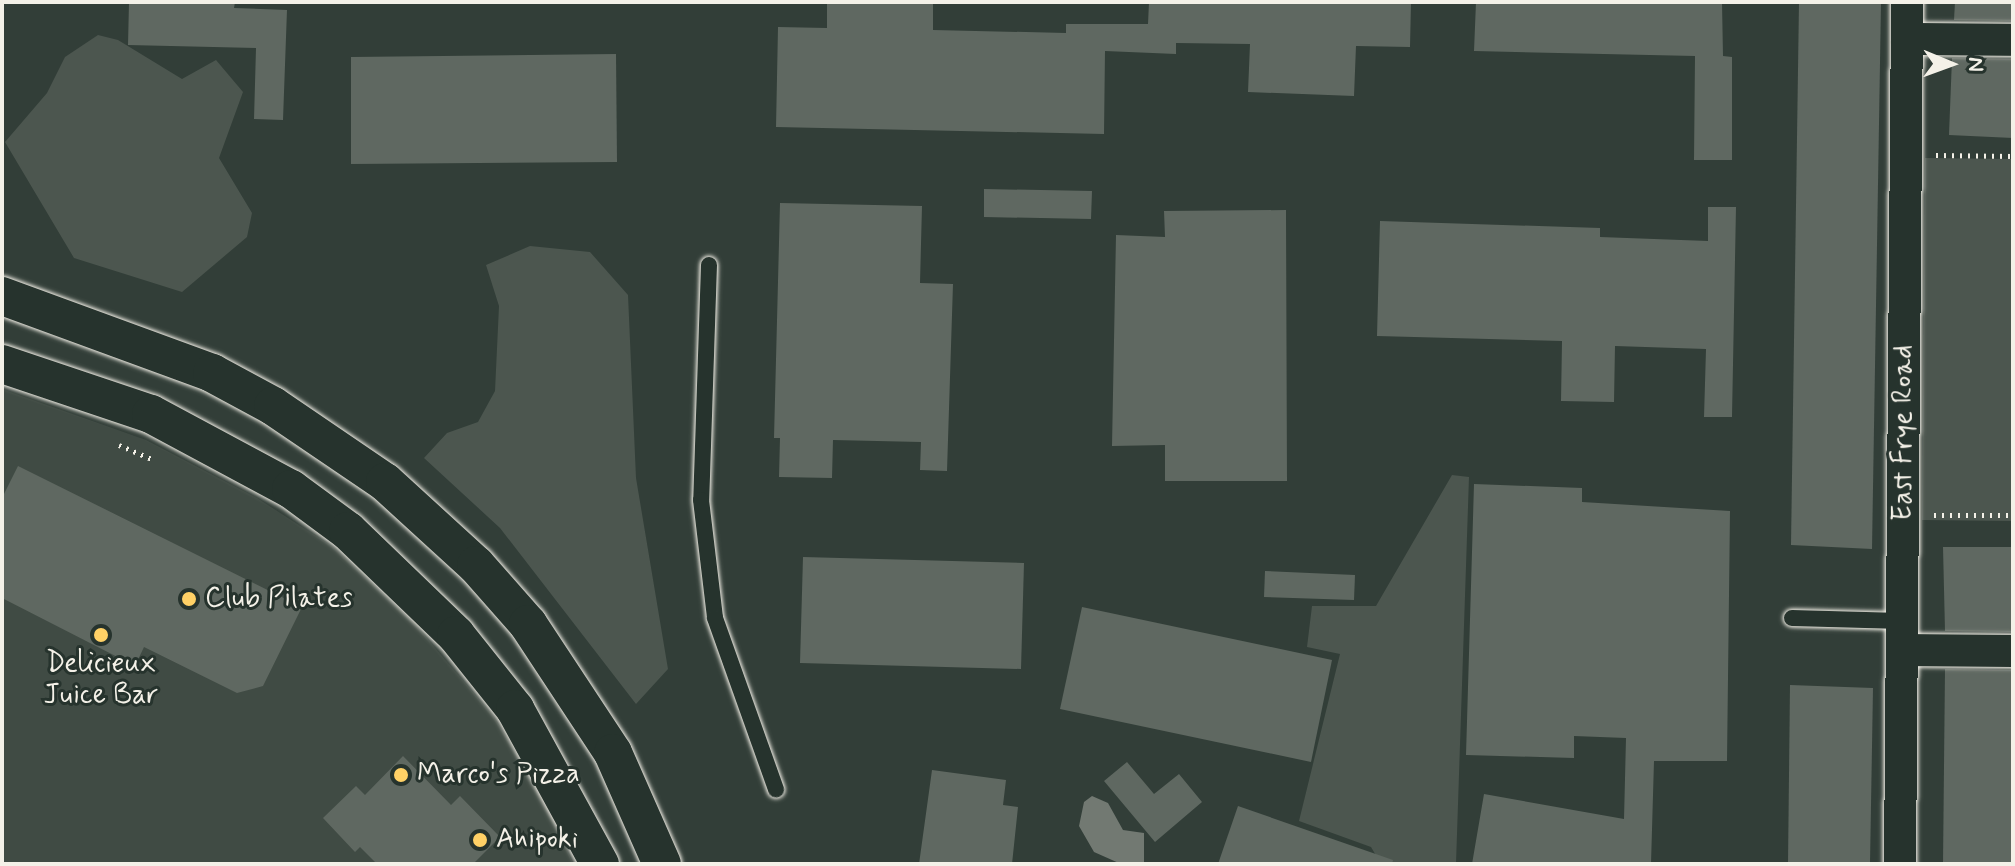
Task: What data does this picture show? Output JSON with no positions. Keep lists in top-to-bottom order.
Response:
{
  "streets": {
    "street": ["East Frye Road"]
  },
  "places": [
    "Club Pilates",
    "Delicieux Juice Bar",
    "Marco's Pizza",
    "Ahipoki"
  ],
  "north": "right"
}
